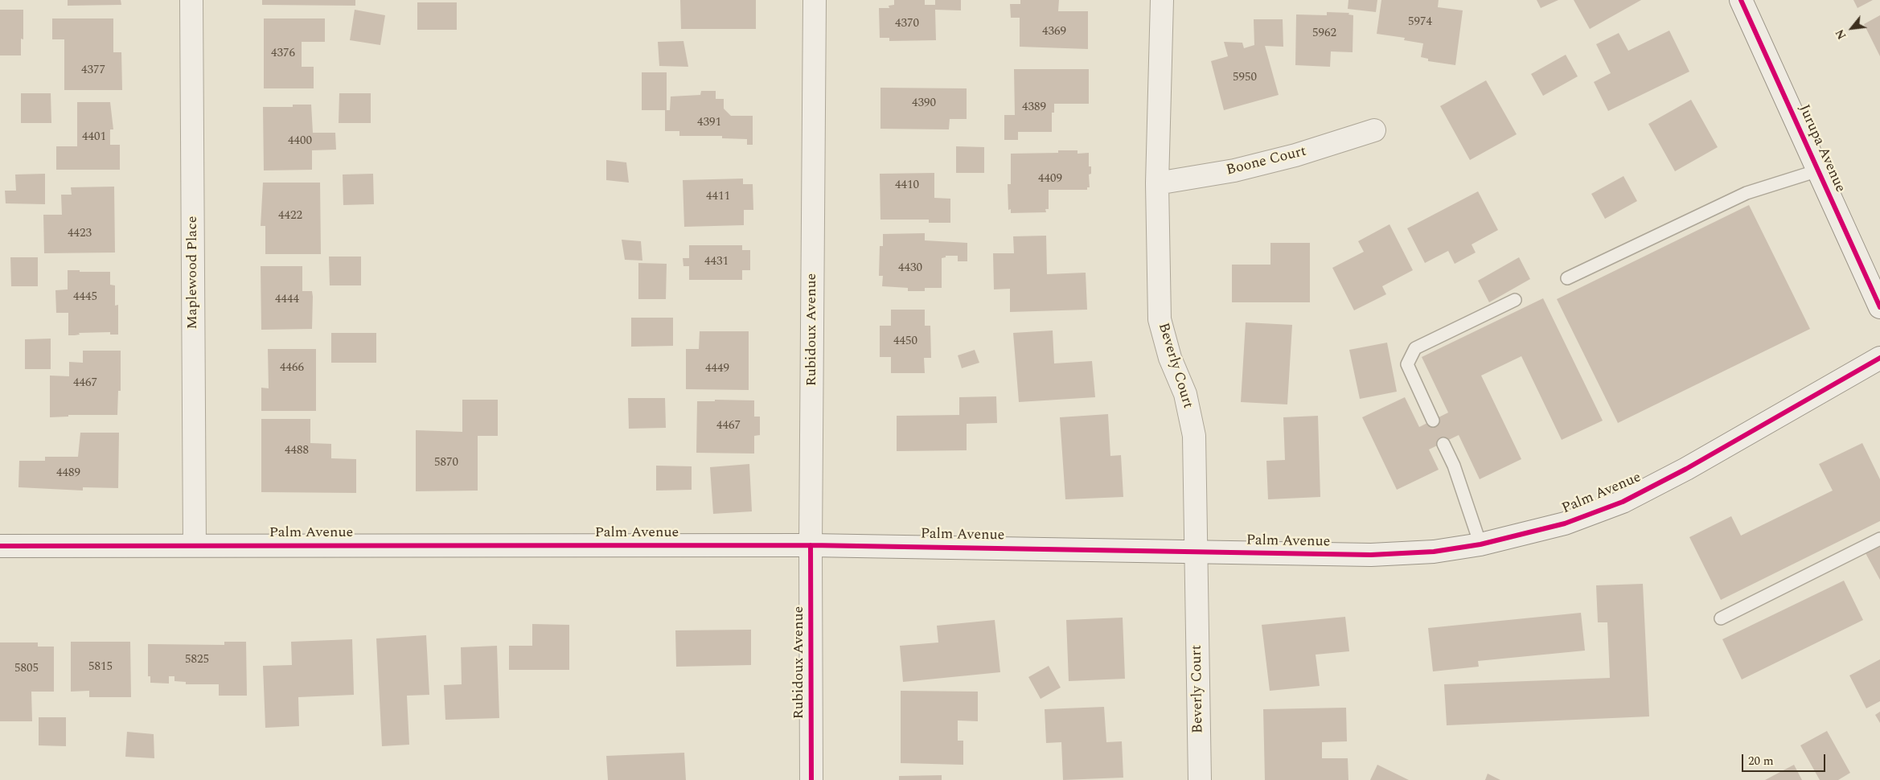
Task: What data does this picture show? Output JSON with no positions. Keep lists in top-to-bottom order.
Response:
{
  "streets": {
    "street": [
      "Jurupa Avenue",
      "Boone Court",
      "Maplewood Place",
      "Rubidoux Avenue",
      "Beverly Court",
      "Palm Avenue"
    ]
  },
  "crossings": [
    ["Boone Court", "Beverly Court"],
    ["Maplewood Place", "Palm Avenue"],
    ["Rubidoux Avenue", "Palm Avenue"],
    ["Beverly Court", "Palm Avenue"]
  ],
  "house_numbers": [
    "5974",
    "4370",
    "4369",
    "5962",
    "4376",
    "4377",
    "5950",
    "4390",
    "4389",
    "4391",
    "4401",
    "4400",
    "4409",
    "4410",
    "4411",
    "4422",
    "4423",
    "4431",
    "4430",
    "4445",
    "4444",
    "4450",
    "4466",
    "4449",
    "4467",
    "4467",
    "4488",
    "5870",
    "4489",
    "5825",
    "5815",
    "5805"
  ],
  "scale_bar": "20 m",
  "north": "bottom left"
}
